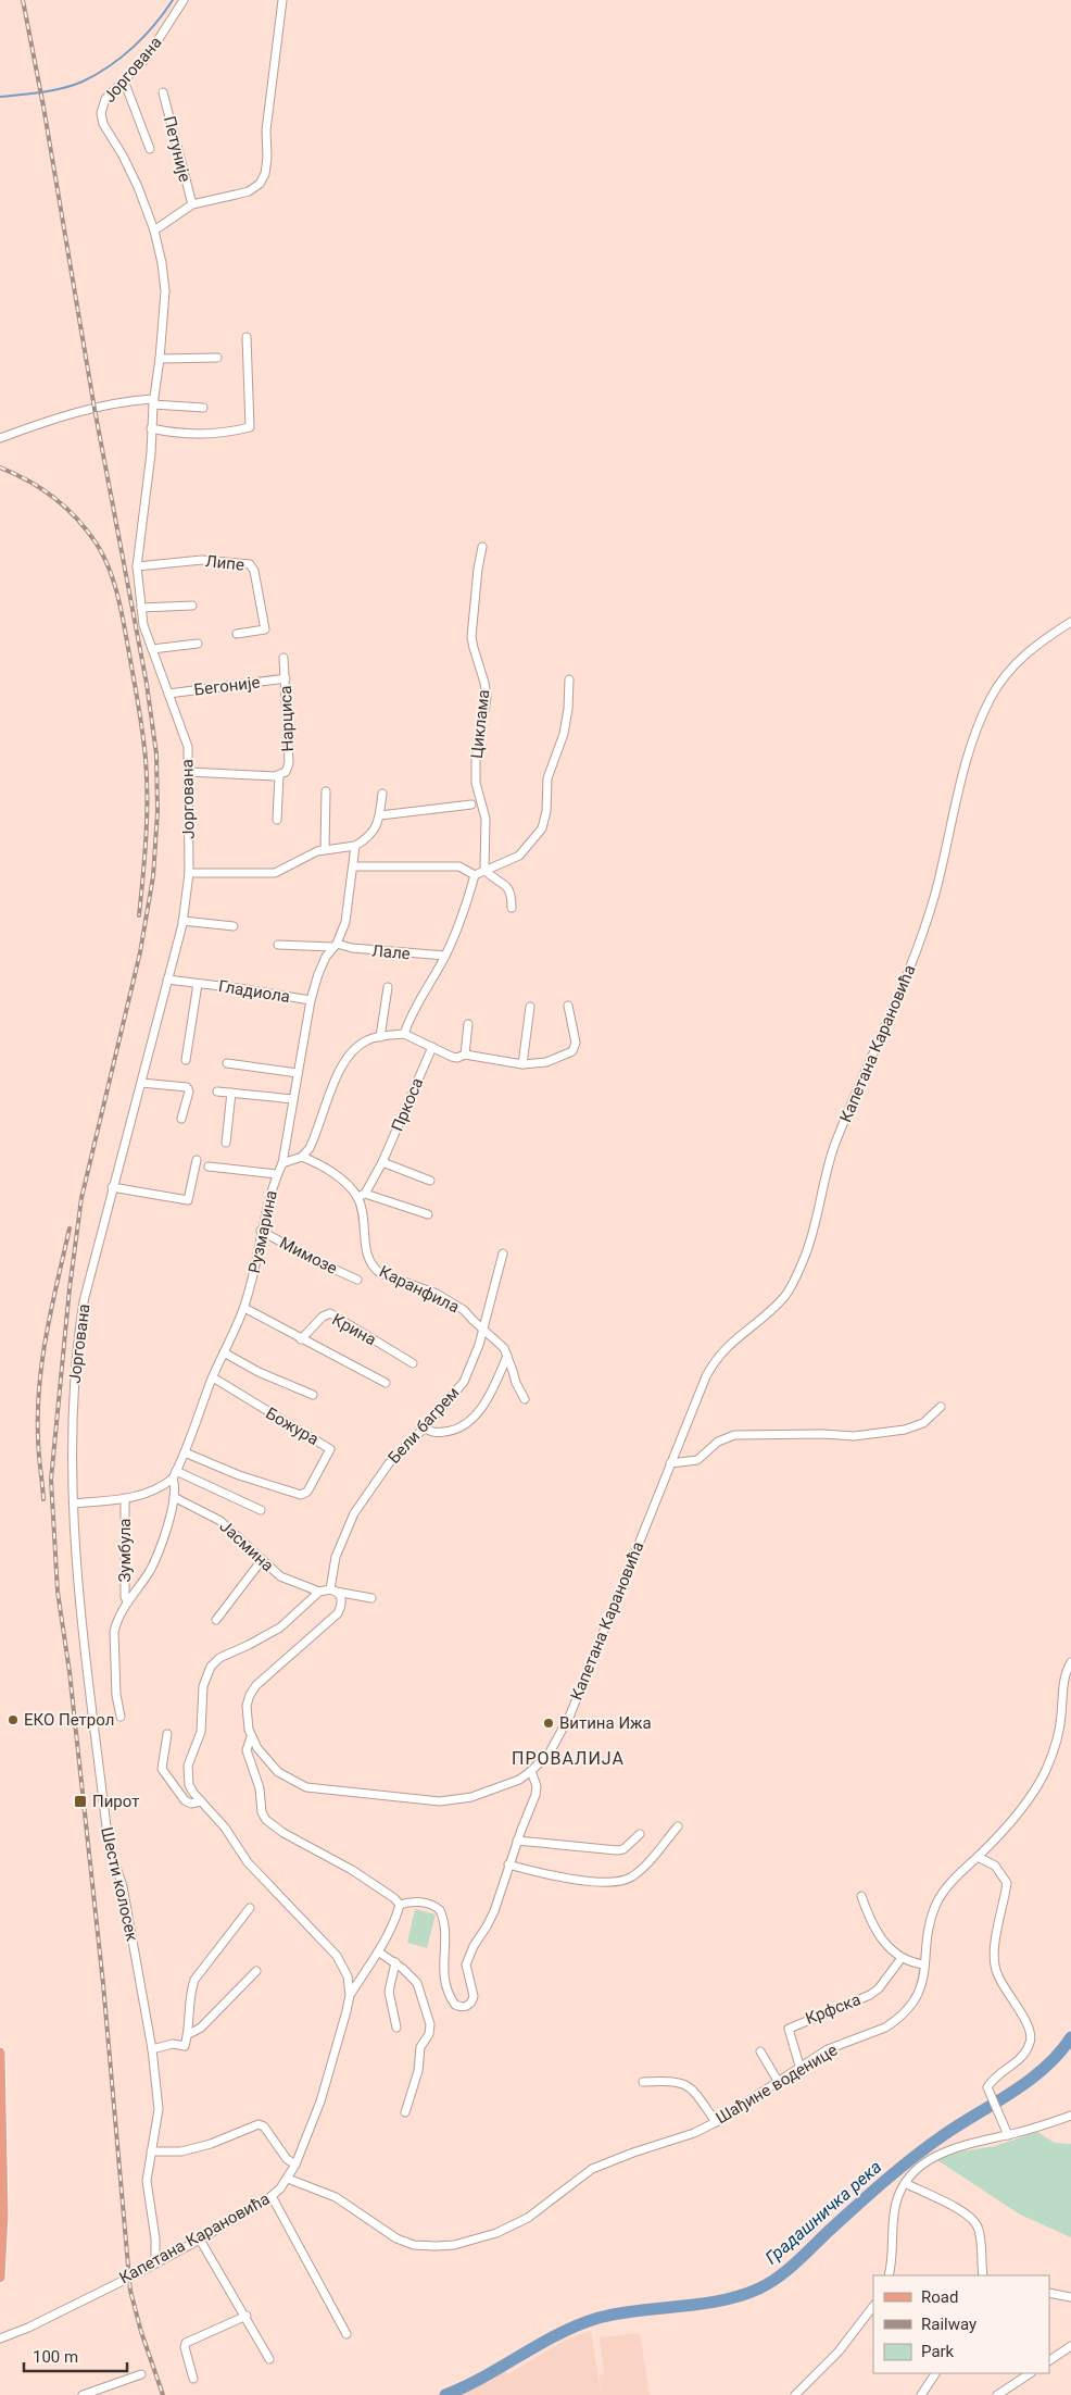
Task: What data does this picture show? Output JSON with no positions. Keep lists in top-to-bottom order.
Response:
{
  "streets": {
    "street": [
      "Јоргована",
      "Петуније",
      "Липе",
      "Бегоније",
      "Нарциса",
      "Циклама",
      "Лале",
      "Гладиола",
      "Капетана Карановића",
      "Пркоса",
      "Рузмарина",
      "Мимозе",
      "Каранфила",
      "Крина",
      "Бели багрем",
      "Божура",
      "Јасмина",
      "Зумбула",
      "Шести колосек",
      "Крфска",
      "Шађине воденице"
    ]
  },
  "crossings": [
    ["Јоргована", "Липе"],
    ["Јоргована", "Бегоније"],
    ["Јоргована", "Нарциса"],
    ["Јоргована", "Гладиола"],
    ["Јоргована", "Шести колосек"],
    ["Бегоније", "Нарциса"],
    ["Капетана Карановића", "Јасмина"],
    ["Капетана Карановића", "Шести колосек"],
    ["Капетана Карановића", "Шађине воденице"],
    ["Пркоса", "Каранфила"],
    ["Рузмарина", "Мимозе"],
    ["Рузмарина", "Крина"],
    ["Рузмарина", "Божура"],
    ["Каранфила", "Бели багрем"],
    ["Крфска", "Шађине воденице"]
  ],
  "districts": ["ПРОВАЛИЈА"],
  "water": ["Градашничка река"],
  "places": {
    "other": ["ЕКО Петрол", "Витина Ижа"],
    "transit": ["Пирот"]
  },
  "legend": ["Road", "Railway", "Park"],
  "scale_bar": "100 m"
}
